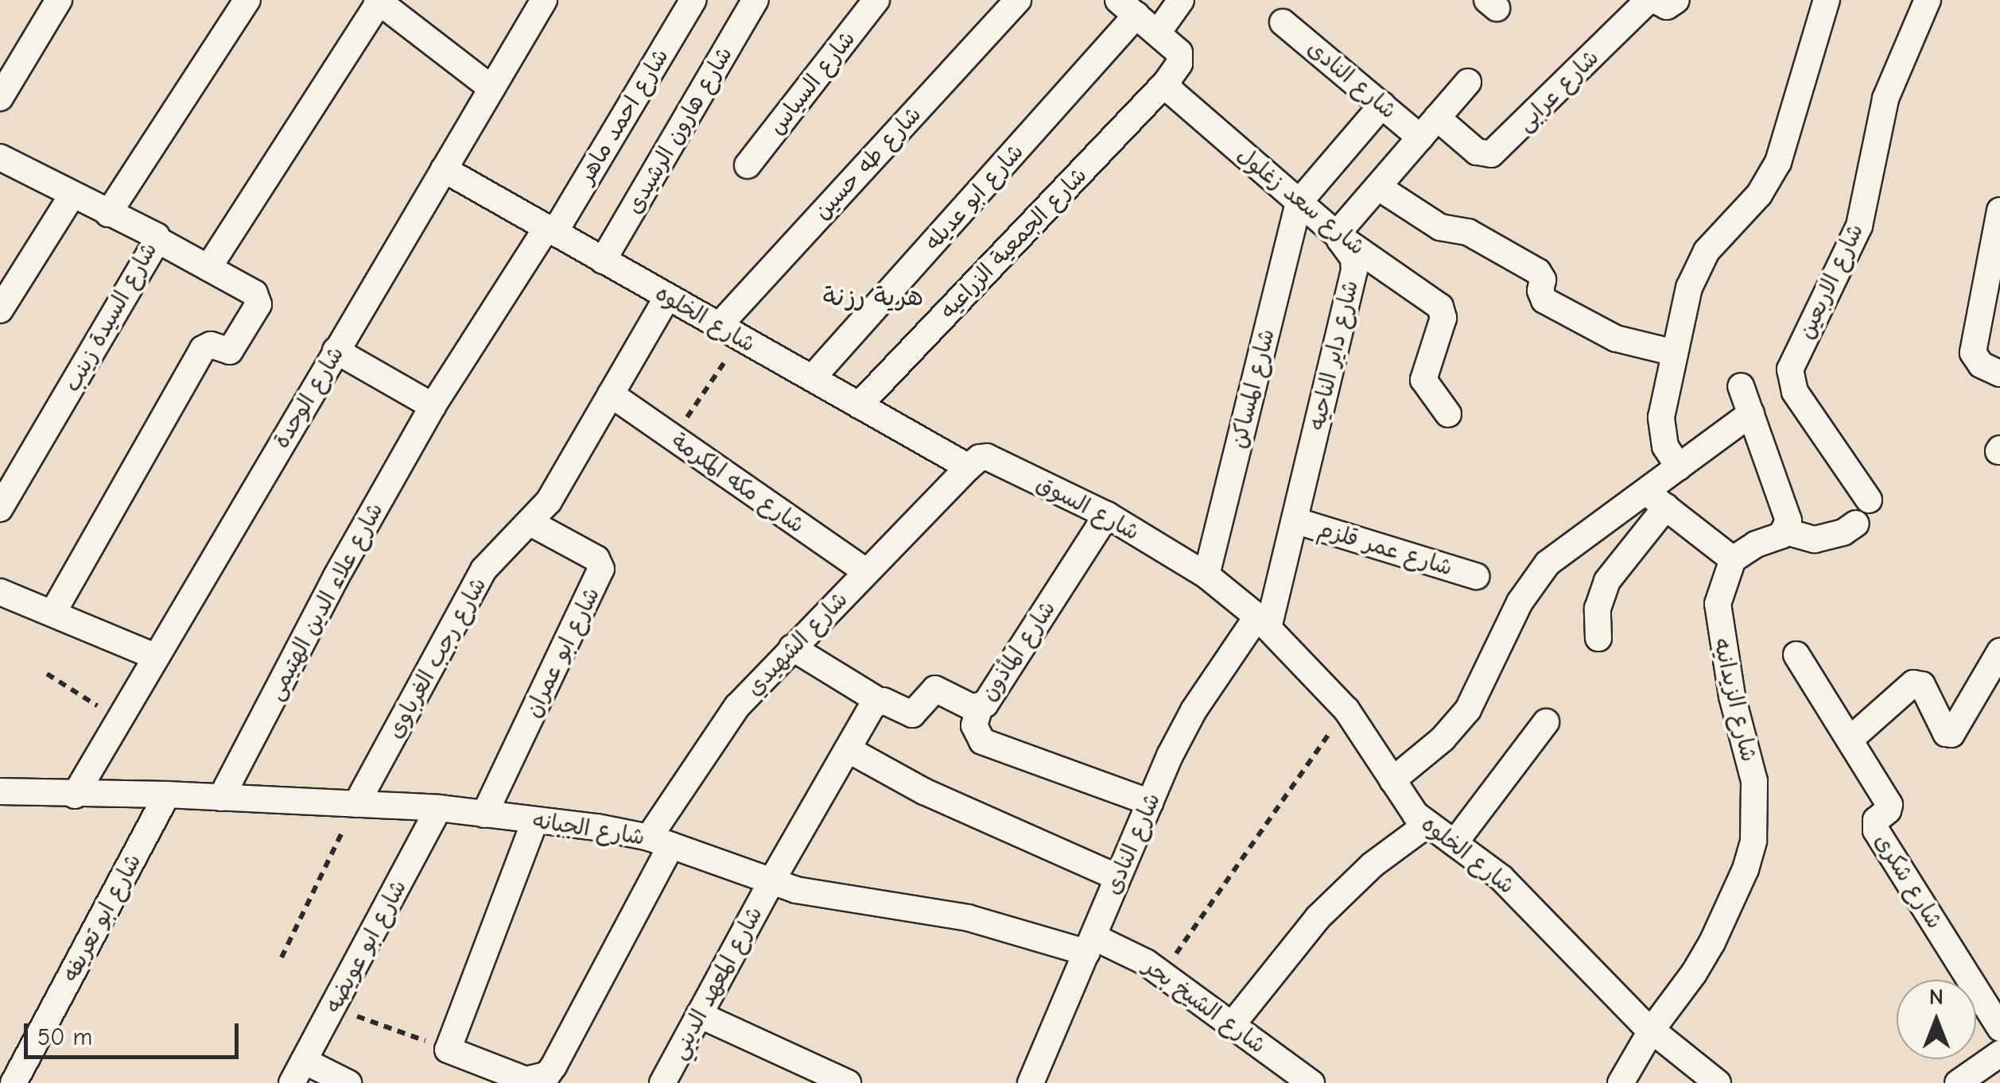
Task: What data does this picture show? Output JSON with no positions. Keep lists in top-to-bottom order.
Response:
{
  "streets": {
    "street": [
      "شارع النادى",
      "شارع السياس",
      "شارع عرابى",
      "شارع احمد ماهر",
      "شارع هارون الرشيدى",
      "شارع طه حسين",
      "شارع ابو عديله",
      "شارع سعد زغلول",
      "شارع الجمعية الزراعيه",
      "شارع الاربعين",
      "شارع السيدة زينب",
      "شارع الخلوه",
      "شارع داير الناحيه",
      "شارع المساكن",
      "شارع الوحدة",
      "شارع مكه المكرمة",
      "شارع السوق",
      "شارع عمر قلزم",
      "شارع علاء الدين الهتيمى",
      "شارع الشهيدي",
      "شارع المأذون",
      "شارع ابو عمران",
      "شارع رجب الغرباوى",
      "شارع الزيدانيه",
      "شارع الجبانه",
      "شارع شكرى",
      "شارع ابو تعريفه",
      "شارع ابو عويضه",
      "شارع المعهد الديني",
      "شارع الشيخ بحر"
    ]
  },
  "crossings": [
    ["شارع النادى", "شارع عرابى"],
    ["شارع النادى", "شارع الخلوه"],
    ["شارع النادى", "شارع داير الناحيه"],
    ["شارع النادى", "شارع الجبانه"],
    ["شارع النادى", "شارع الشيخ بحر"],
    ["شارع احمد ماهر", "شارع الخلوه"],
    ["شارع احمد ماهر", "شارع علاء الدين الهتيمى"],
    ["شارع هارون الرشيدى", "شارع الخلوه"],
    ["شارع طه حسين", "شارع الخلوه"],
    ["شارع ابو عديله", "شارع الخلوه"],
    ["شارع سعد زغلول", "شارع الجمعية الزراعيه"],
    ["شارع سعد زغلول", "شارع داير الناحيه"],
    ["شارع سعد زغلول", "شارع المساكن"],
    ["شارع الجمعية الزراعيه", "شارع الخلوه"],
    ["شارع الخلوه", "شارع داير الناحيه"],
    ["شارع الخلوه", "شارع المساكن"],
    ["شارع الخلوه", "شارع الوحدة"],
    ["شارع الخلوه", "شارع السوق"],
    ["شارع الخلوه", "شارع الشهيدي"],
    ["شارع الخلوه", "شارع رجب الغرباوى"],
    ["شارع الخلوه", "شارع الزيدانيه"],
    ["شارع داير الناحيه", "شارع عمر قلزم"],
    ["شارع المساكن", "شارع السوق"],
    ["شارع الوحدة", "شارع الجبانه"],
    ["شارع مكه المكرمة", "شارع الشهيدي"],
    ["شارع مكه المكرمة", "شارع رجب الغرباوى"],
    ["شارع السوق", "شارع الشهيدي"],
    ["شارع السوق", "شارع المأذون"],
    ["شارع علاء الدين الهتيمى", "شارع الجبانه"],
    ["شارع الشهيدي", "شارع الجبانه"],
    ["شارع ابو عمران", "شارع رجب الغرباوى"],
    ["شارع ابو عمران", "شارع الجبانه"],
    ["شارع رجب الغرباوى", "شارع الجبانه"],
    ["شارع الجبانه", "شارع ابو تعريفه"],
    ["شارع الجبانه", "شارع ابو عويضه"],
    ["شارع الجبانه", "شارع المعهد الديني"],
    ["شارع الجبانه", "شارع الشيخ بحر"]
  ],
  "districts": ["هرية رزنة"],
  "scale_bar": "50 m",
  "north": "top"
}
